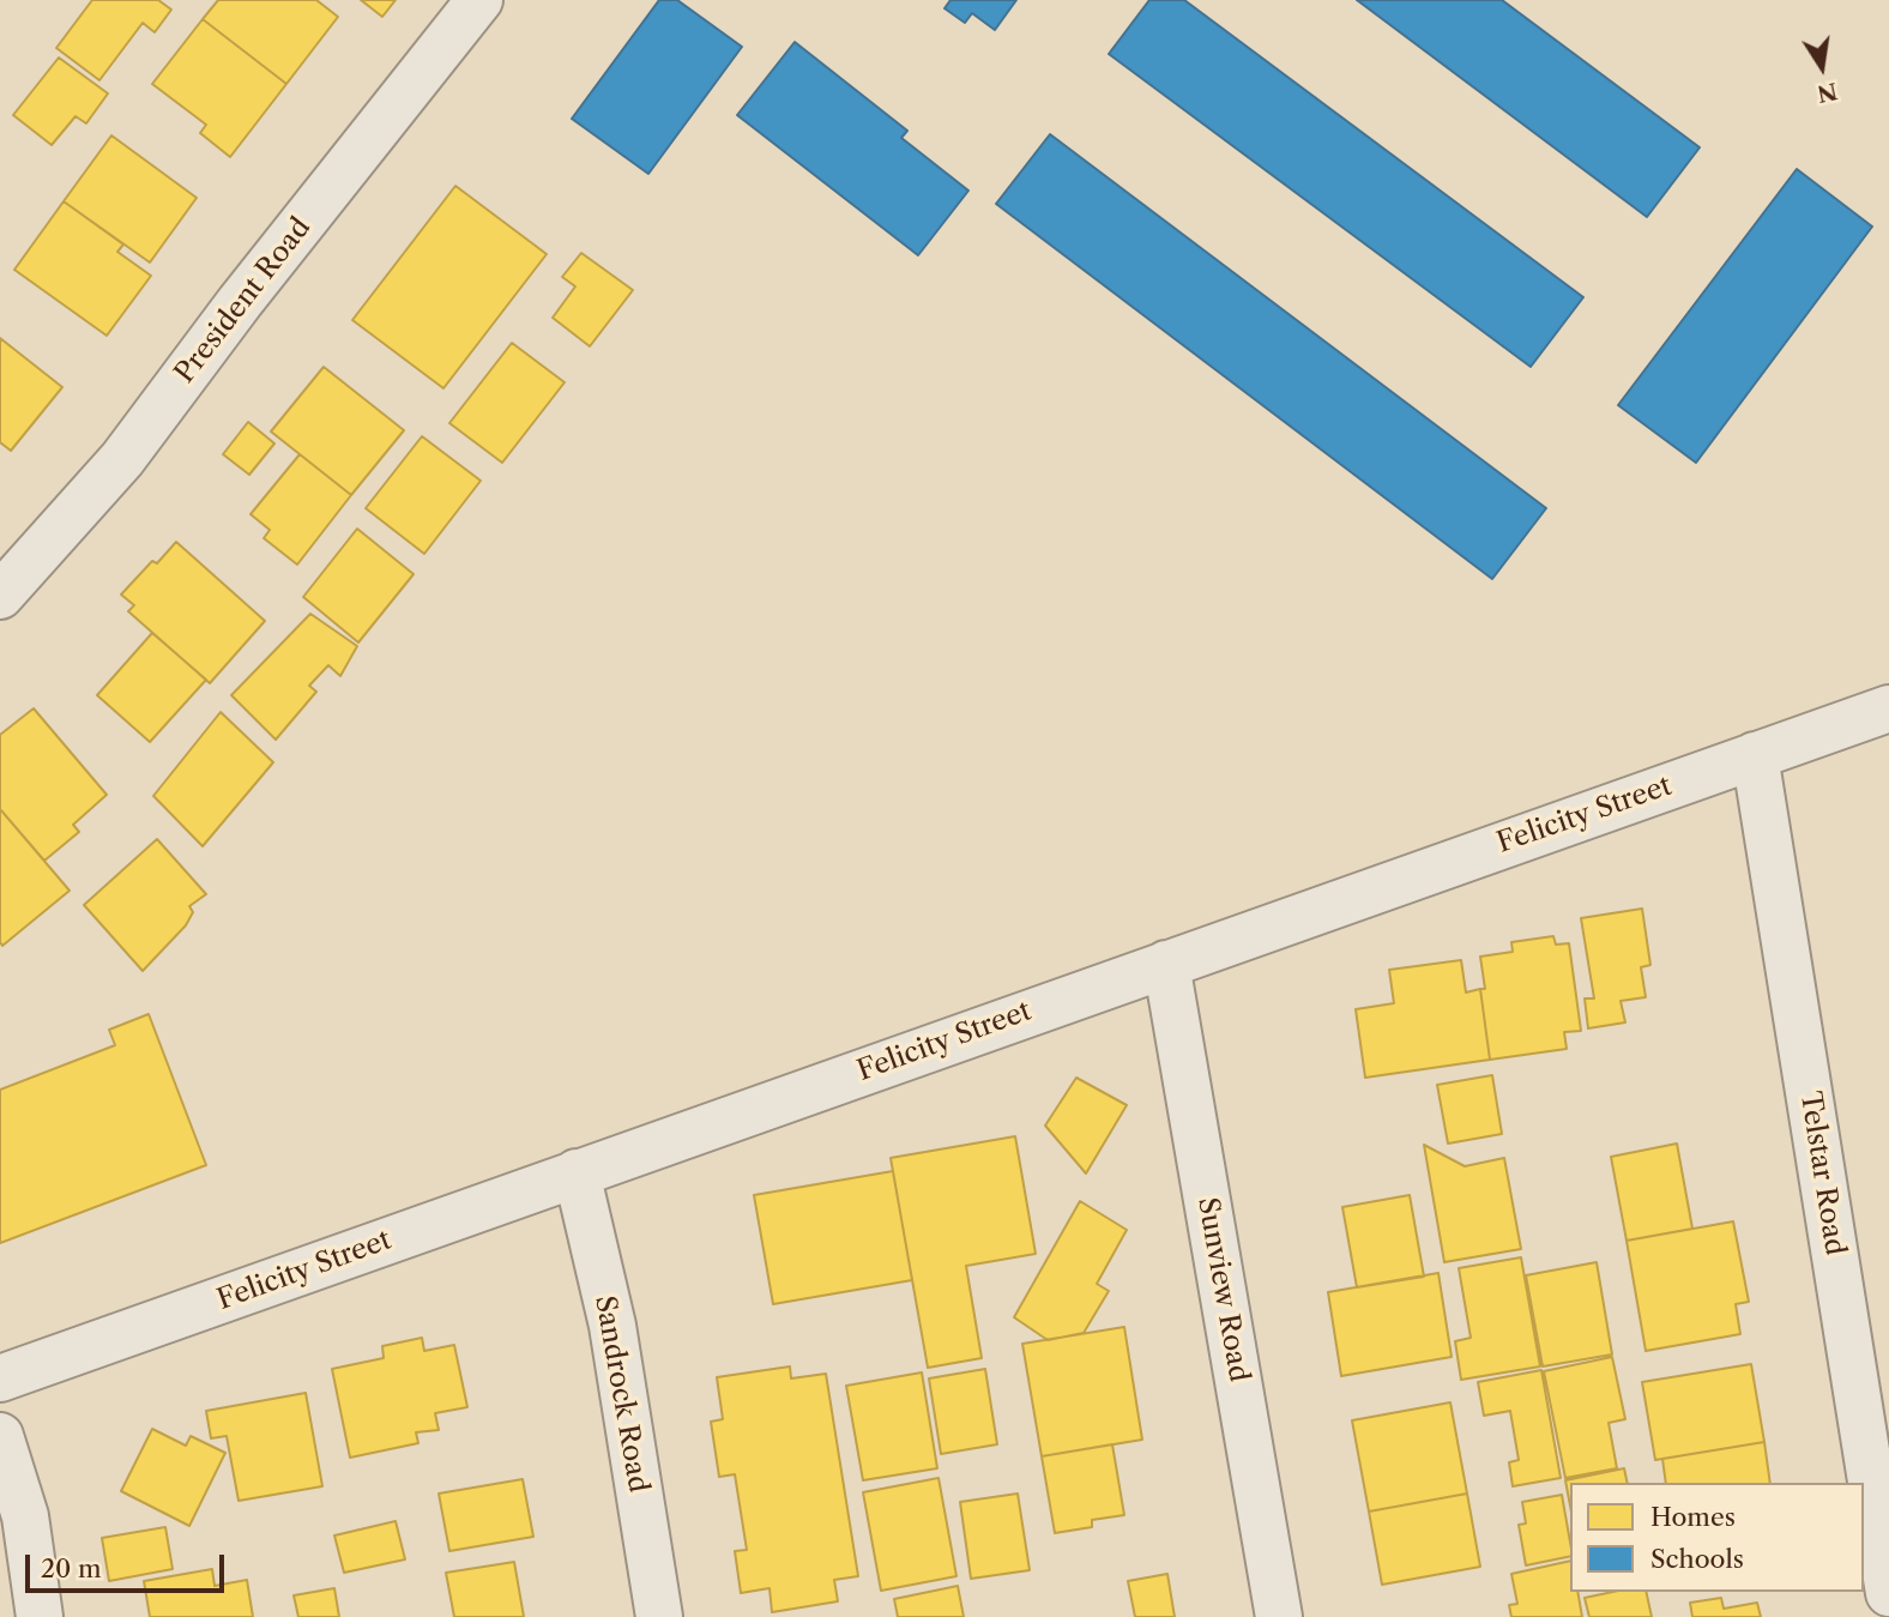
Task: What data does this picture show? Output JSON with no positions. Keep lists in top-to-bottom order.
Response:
{
  "streets": {
    "street": [
      "President Road",
      "Felicity Street",
      "Telstar Road",
      "Sunview Road",
      "Sandrock Road"
    ]
  },
  "crossings": [
    ["Felicity Street", "Telstar Road"],
    ["Felicity Street", "Sunview Road"],
    ["Felicity Street", "Sandrock Road"]
  ],
  "legend": ["Homes", "Schools"],
  "scale_bar": "20 m",
  "north": "bottom"
}
